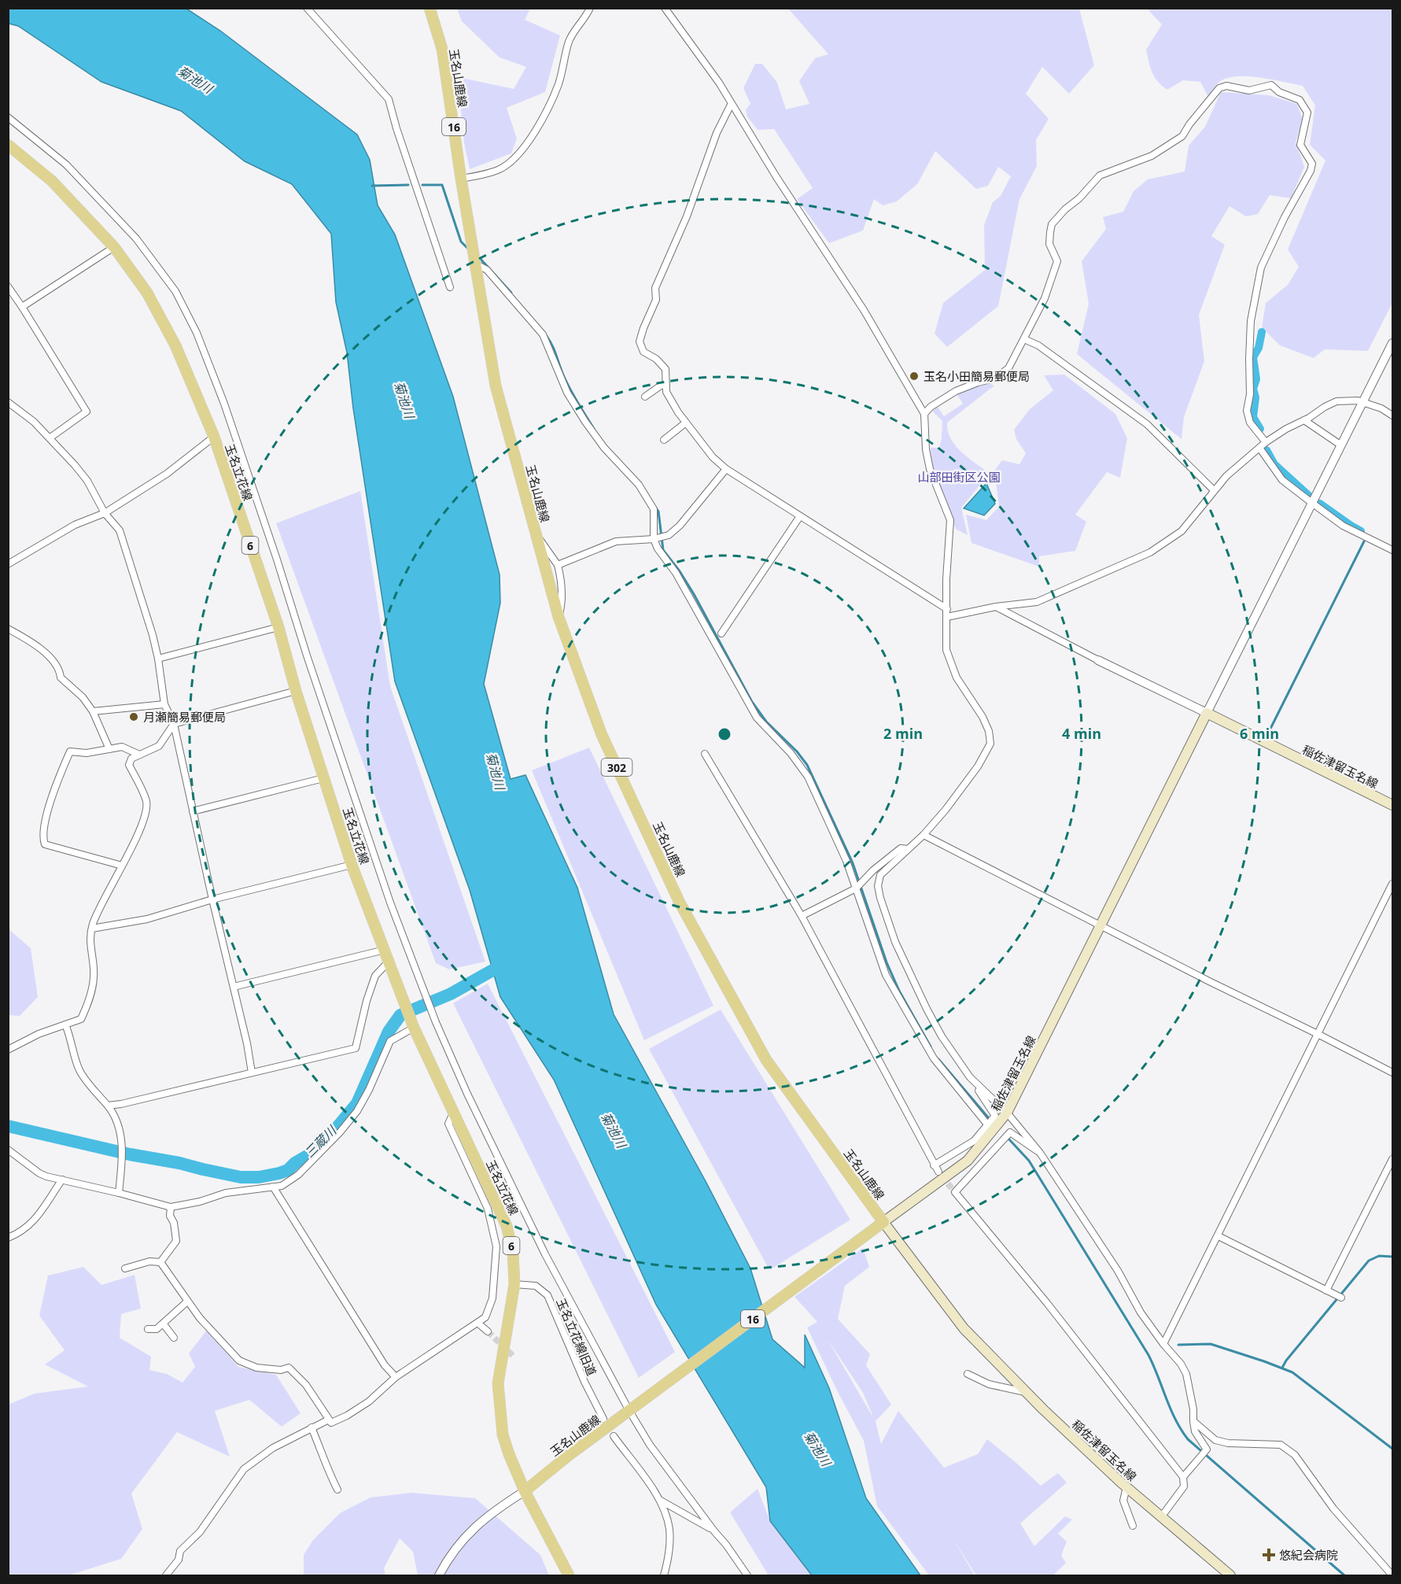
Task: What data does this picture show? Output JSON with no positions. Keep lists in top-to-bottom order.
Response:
{
  "streets": {
    "main road": [
      "玉名山鹿線",
      "16",
      "玉名立花線",
      "6",
      "稲佐津留玉名線",
      "302"
    ],
    "street": ["玉名立花線旧道"]
  },
  "crossings": [
    ["玉名山鹿線", "玉名立花線"],
    ["玉名山鹿線", "稲佐津留玉名線"],
    ["玉名立花線", "玉名立花線旧道"]
  ],
  "water": ["菊池川", "三蔵川"],
  "parks": ["山部田街区公園"],
  "places": {
    "other": ["玉名小田簡易郵便局", "月瀬簡易郵便局"],
    "health": ["悠紀会病院"]
  },
  "rings": ["2 min", "4 min", "6 min"]
}
